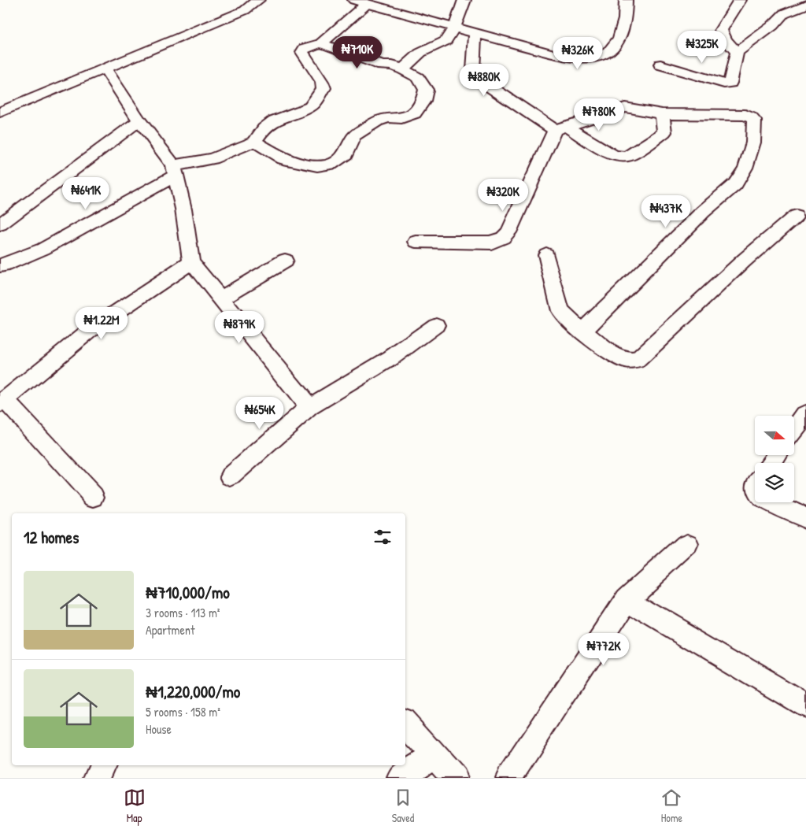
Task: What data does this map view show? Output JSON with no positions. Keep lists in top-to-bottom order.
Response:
{
  "north": "right",
  "page": {
    "price": [
      "₦325K",
      "₦710K",
      "₦326K",
      "₦880K",
      "₦780K",
      "₦641K",
      "₦320K",
      "₦437K",
      "₦1.22M",
      "₦879K",
      "₦654K",
      "₦772K"
    ],
    "heading": "12 homes",
    "list": [
      {
        "name": "₦710,000/mo",
        "note": "3 rooms · 113 m² · Apartment"
      },
      {
        "name": "₦1,220,000/mo",
        "note": "5 rooms · 158 m² · House"
      }
    ],
    "tabs": ["Map", "Saved", "Home"]
  }
}
